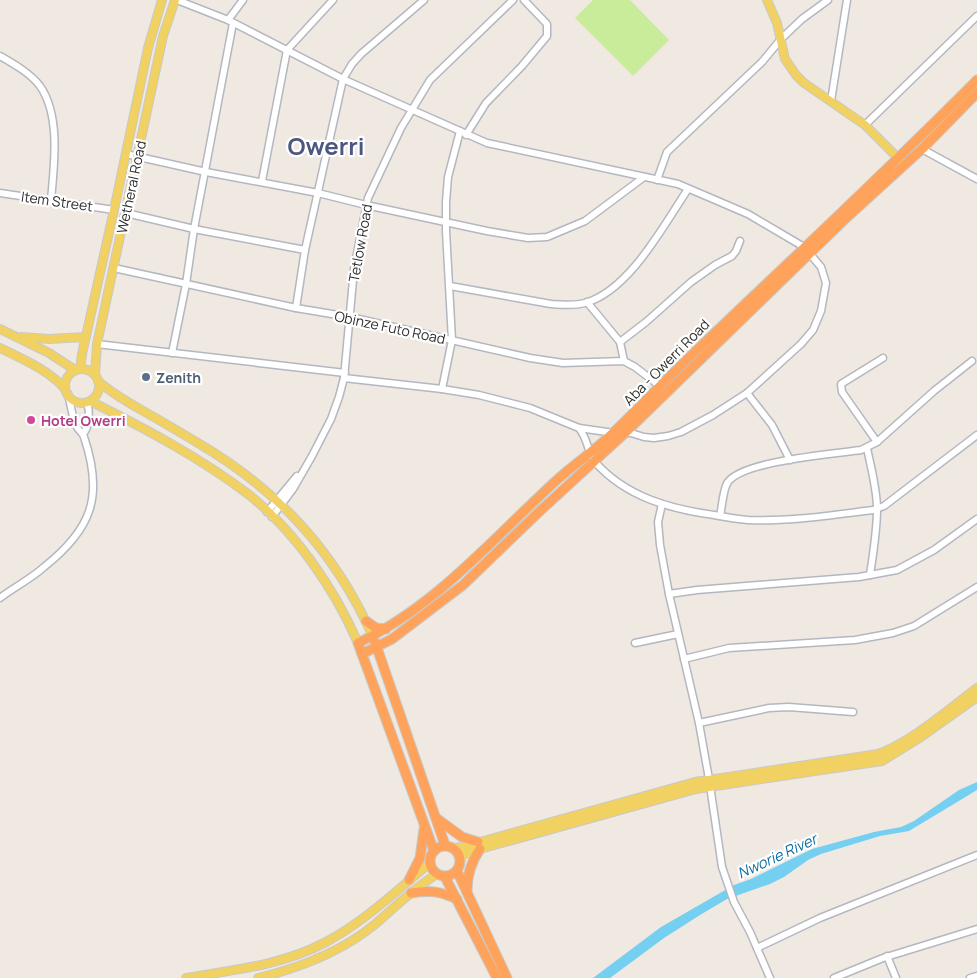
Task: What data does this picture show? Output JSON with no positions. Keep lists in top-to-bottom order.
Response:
{
  "streets": {
    "highway": ["Aba - Owerri Road"],
    "main road": ["Wetheral Road"],
    "street": ["Item Street", "Tetlow Road", "Obinze Futo Road"]
  },
  "crossings": [
    ["Wetheral Road", "Item Street"],
    ["Wetheral Road", "Obinze Futo Road"],
    ["Tetlow Road", "Obinze Futo Road"]
  ],
  "districts": ["Owerri"],
  "water": ["Nworie River"],
  "places": ["Zenith", "Hotel Owerri"]
}
